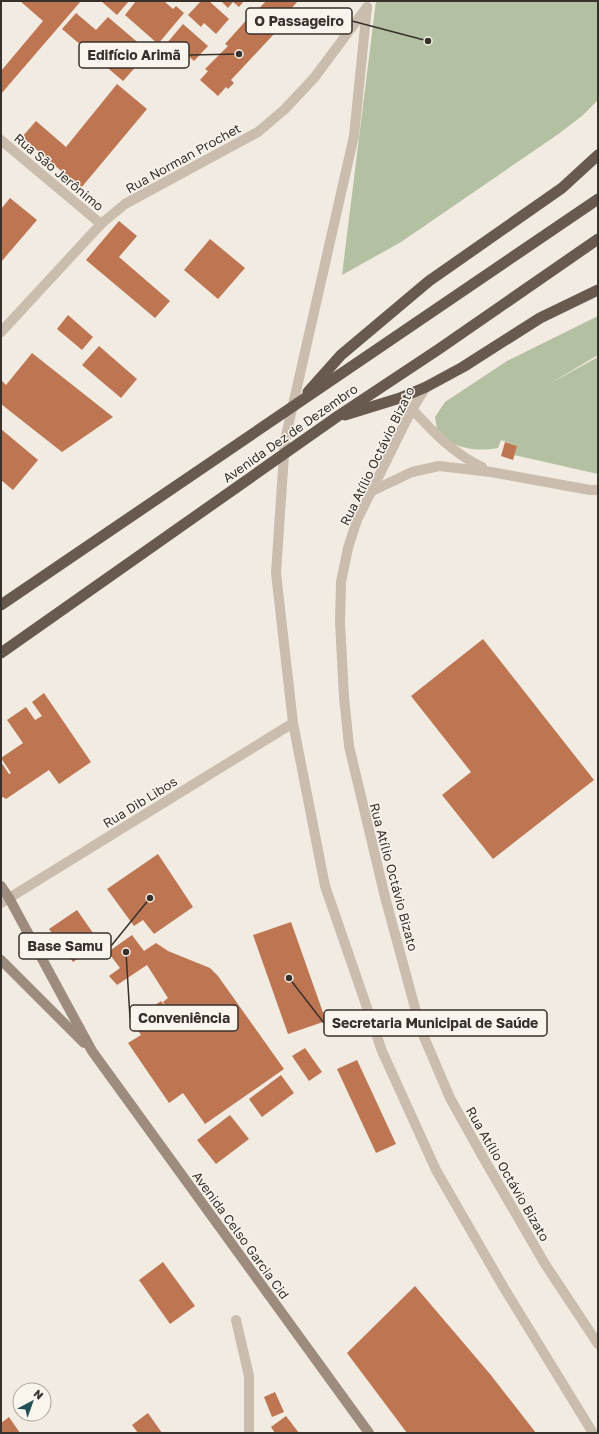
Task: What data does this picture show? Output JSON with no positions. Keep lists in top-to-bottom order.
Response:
{
  "streets": {
    "highway": ["Avenida Dez de Dezembro"],
    "main road": ["Avenida Celso Garcia Cid"],
    "street": [
      "Rua Norman Prochet",
      "Rua São Jerônimo",
      "Rua Atílio Octávio Bizato",
      "Rua Dib Libos"
    ]
  },
  "crossings": [
    ["Rua Norman Prochet", "Rua São Jerônimo"],
    ["Rua Dib Libos", "Avenida Celso Garcia Cid"]
  ],
  "places": [
    "O Passageiro",
    "Edifício Arimã",
    "Base Samu",
    "Conveniência",
    "Secretaria Municipal de Saúde"
  ],
  "north": "top right"
}
